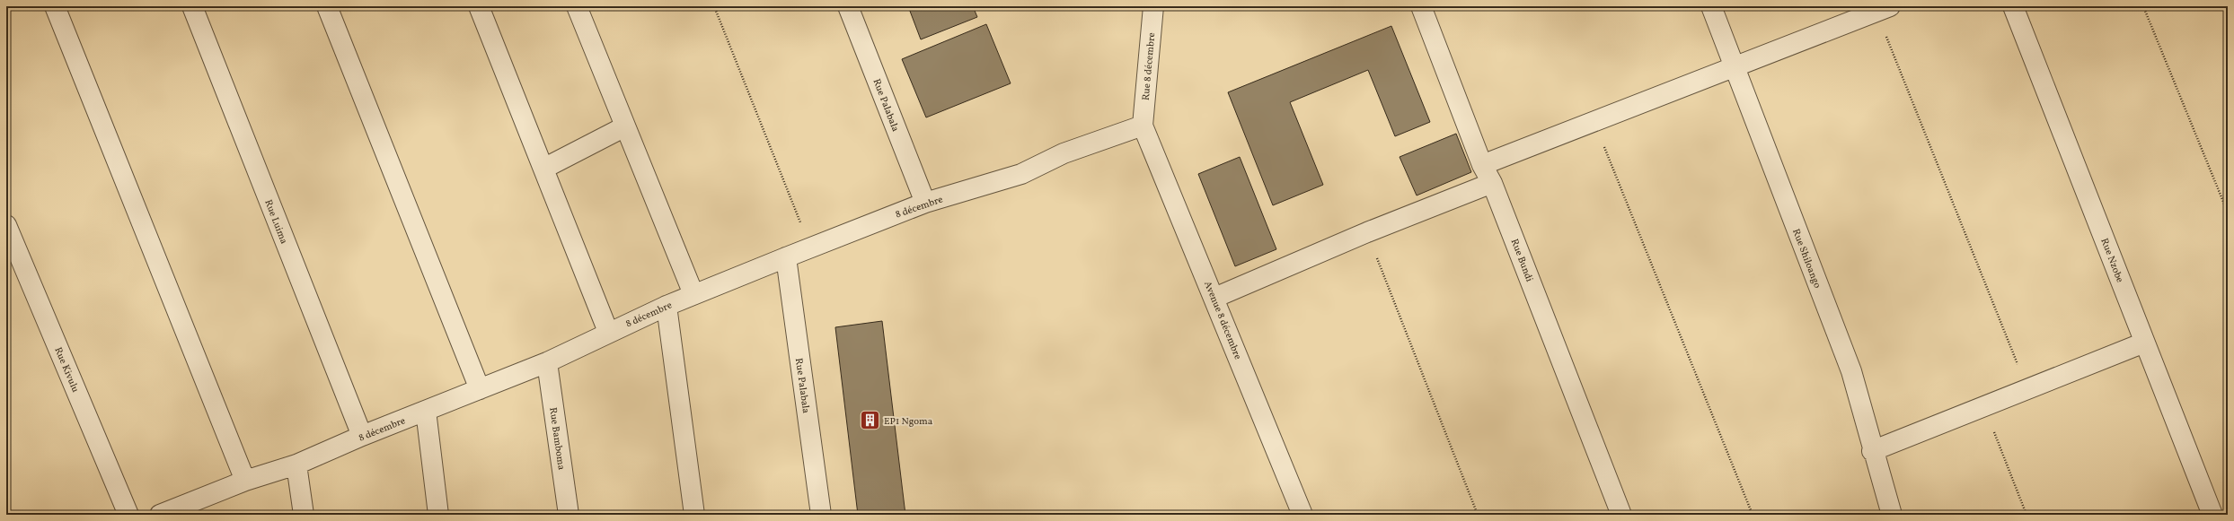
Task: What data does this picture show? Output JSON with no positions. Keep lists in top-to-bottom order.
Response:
{
  "streets": {
    "street": [
      "Rue 8 décembre",
      "Rue Palabala",
      "8 décembre",
      "Rue Luima",
      "Rue Shiloango",
      "Rue Bundi",
      "Rue Nzobe",
      "Avenue 8 décembre",
      "Rue Kivulu",
      "Rue Bamboma"
    ]
  },
  "crossings": [
    ["Rue 8 décembre", "8 décembre"],
    ["Rue 8 décembre", "Avenue 8 décembre"],
    ["Rue Palabala", "8 décembre"],
    ["8 décembre", "Rue Luima"],
    ["8 décembre", "Avenue 8 décembre"],
    ["8 décembre", "Rue Bamboma"]
  ],
  "places": {
    "building": ["EP1 Ngoma"]
  }
}
